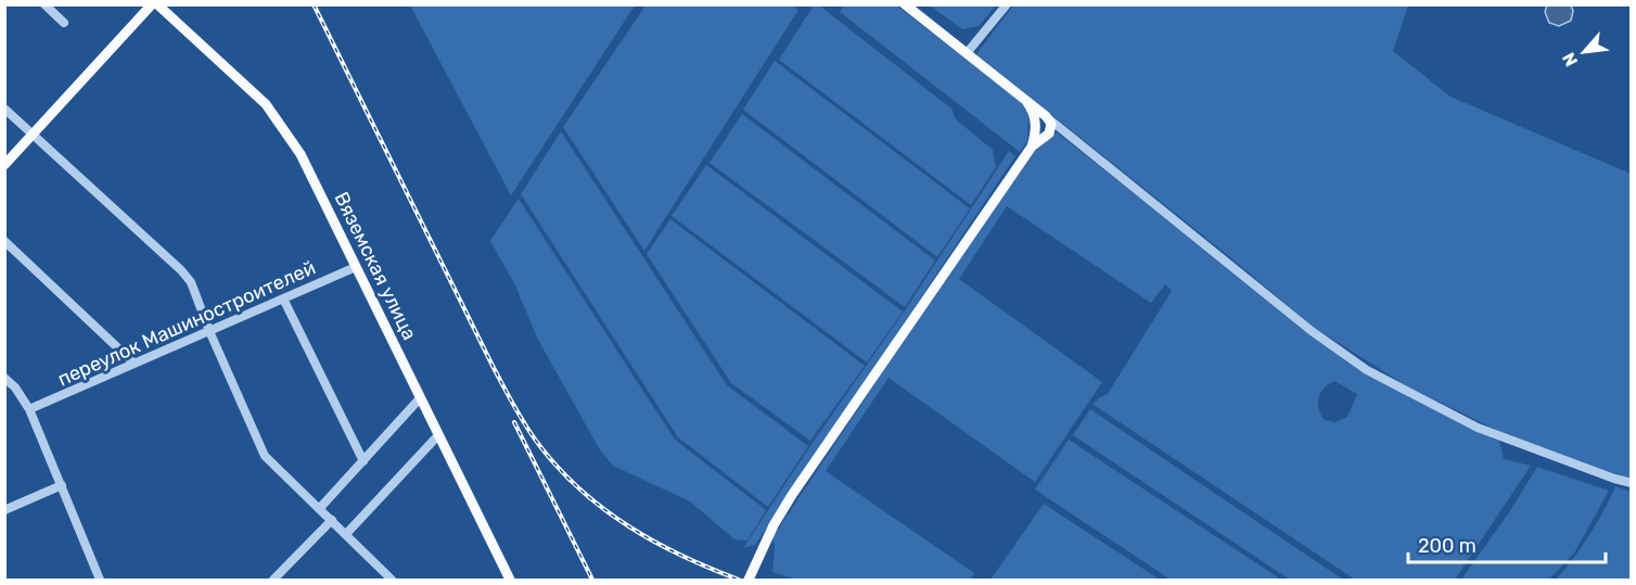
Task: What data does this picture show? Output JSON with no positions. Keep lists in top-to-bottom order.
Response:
{
  "streets": {
    "main road": ["Вяземская улица"],
    "street": ["переулок Машиностроителей"]
  },
  "crossings": [
    ["Вяземская улица", "переулок Машиностроителей"]
  ],
  "scale_bar": "200 m",
  "north": "bottom left"
}
